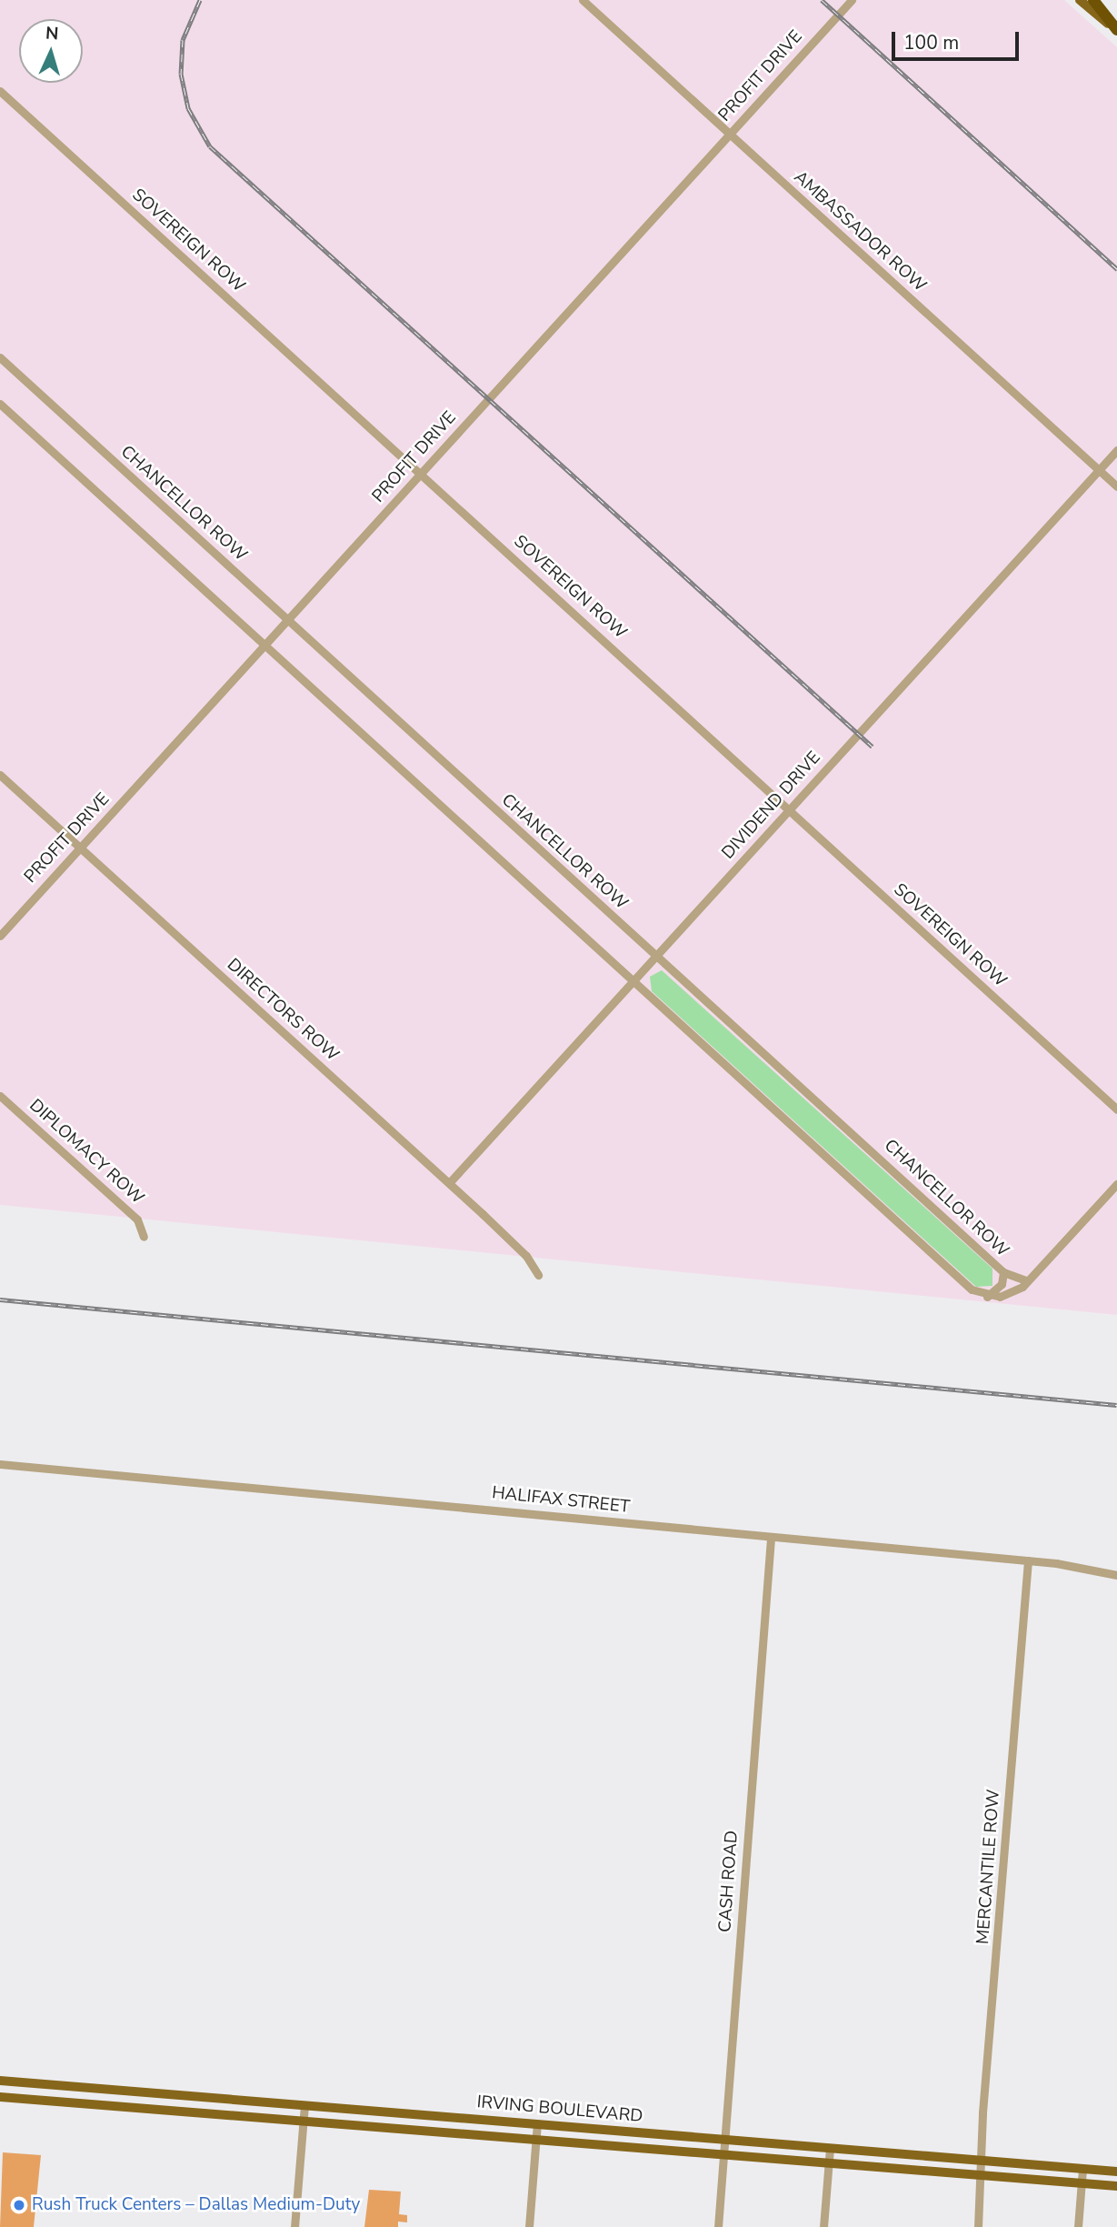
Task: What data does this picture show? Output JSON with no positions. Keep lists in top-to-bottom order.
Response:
{
  "streets": {
    "main road": ["IRVING BOULEVARD"],
    "street": [
      "PROFIT DRIVE",
      "AMBASSADOR ROW",
      "SOVEREIGN ROW",
      "CHANCELLOR ROW",
      "DIVIDEND DRIVE",
      "DIRECTORS ROW",
      "DIPLOMACY ROW",
      "HALIFAX STREET",
      "MERCANTILE ROW",
      "CASH ROAD"
    ]
  },
  "crossings": [
    ["PROFIT DRIVE", "AMBASSADOR ROW"],
    ["PROFIT DRIVE", "SOVEREIGN ROW"],
    ["PROFIT DRIVE", "CHANCELLOR ROW"],
    ["PROFIT DRIVE", "DIRECTORS ROW"],
    ["AMBASSADOR ROW", "DIVIDEND DRIVE"],
    ["SOVEREIGN ROW", "DIVIDEND DRIVE"],
    ["CHANCELLOR ROW", "DIVIDEND DRIVE"],
    ["DIVIDEND DRIVE", "DIRECTORS ROW"],
    ["HALIFAX STREET", "MERCANTILE ROW"],
    ["HALIFAX STREET", "CASH ROAD"],
    ["MERCANTILE ROW", "IRVING BOULEVARD"],
    ["CASH ROAD", "IRVING BOULEVARD"]
  ],
  "places": ["Rush Truck Centers – Dallas Medium-Duty"],
  "scale_bar": "100 m",
  "north": "top"
}
